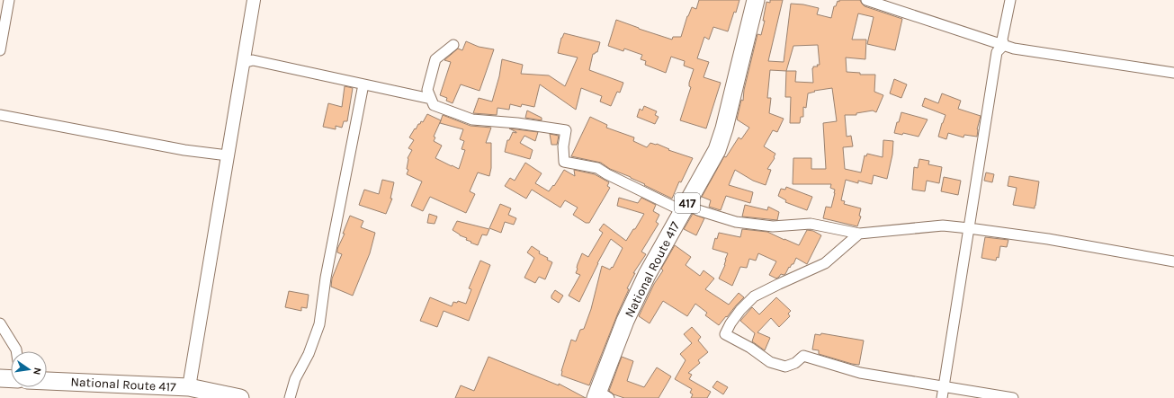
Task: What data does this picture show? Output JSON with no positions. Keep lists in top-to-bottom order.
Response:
{
  "streets": {
    "highway": ["417", "National Route 417"]
  },
  "north": "right"
}
